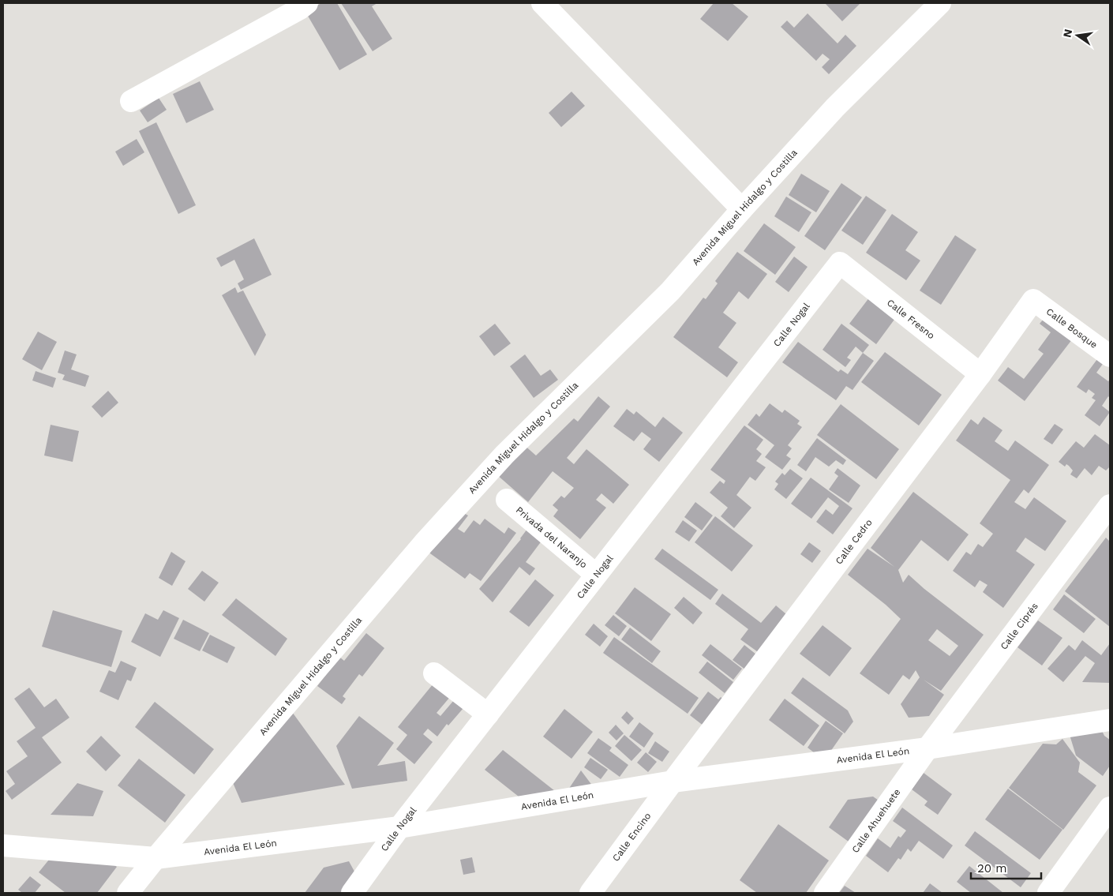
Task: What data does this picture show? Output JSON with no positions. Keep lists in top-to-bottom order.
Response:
{
  "streets": {
    "street": [
      "Avenida Miguel Hidalgo y Costilla",
      "Calle Fresno",
      "Calle Nogal",
      "Calle Bosque",
      "Privada del Naranjo",
      "Calle Cedro",
      "Calle Ciprés",
      "Avenida El León",
      "Calle Ahuehuete",
      "Calle Encino"
    ]
  },
  "crossings": [
    ["Avenida Miguel Hidalgo y Costilla", "Avenida El León"],
    ["Calle Fresno", "Calle Nogal"],
    ["Calle Fresno", "Calle Cedro"],
    ["Calle Nogal", "Privada del Naranjo"],
    ["Calle Nogal", "Avenida El León"],
    ["Calle Bosque", "Calle Cedro"],
    ["Calle Cedro", "Avenida El León"],
    ["Calle Cedro", "Calle Encino"],
    ["Calle Ciprés", "Avenida El León"],
    ["Calle Ciprés", "Calle Ahuehuete"],
    ["Avenida El León", "Calle Ahuehuete"],
    ["Avenida El León", "Calle Encino"]
  ],
  "scale_bar": "20 m",
  "north": "left"
}
